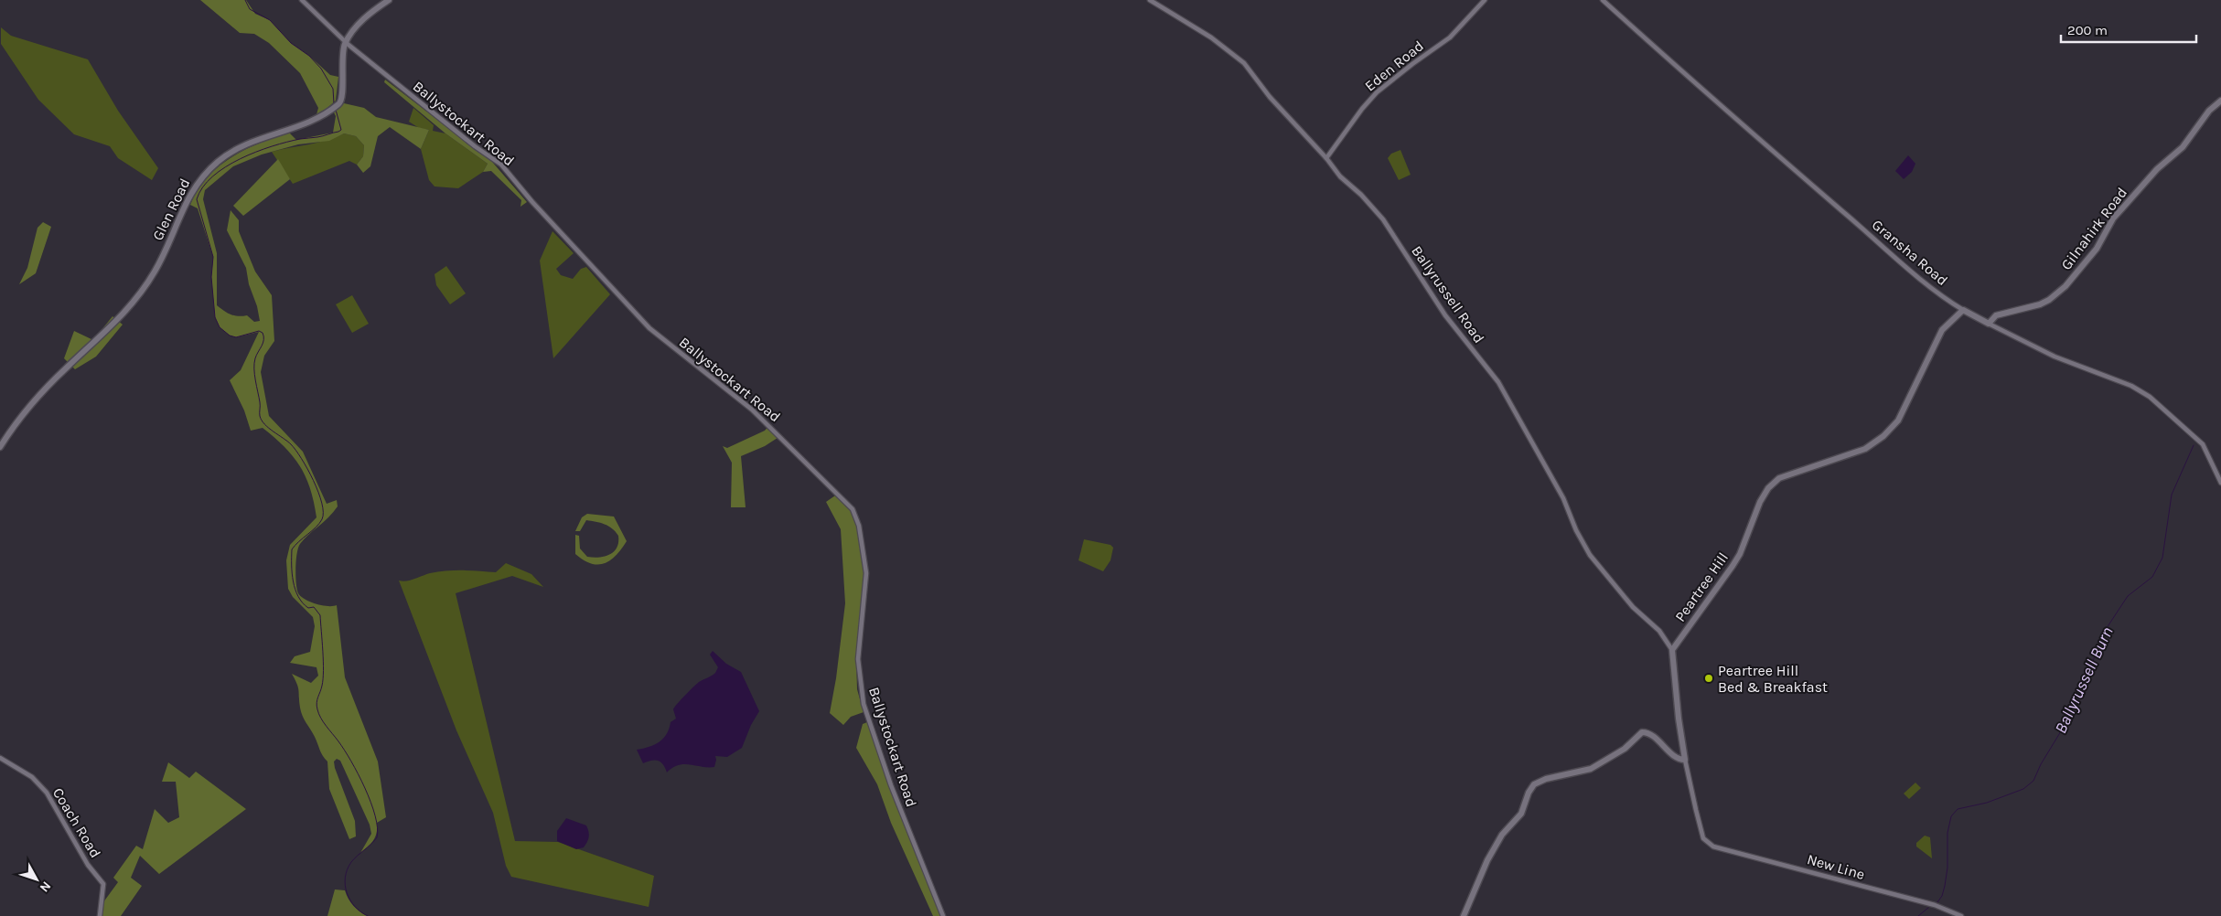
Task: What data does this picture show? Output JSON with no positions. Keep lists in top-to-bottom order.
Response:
{
  "streets": {
    "street": [
      "Eden Road",
      "Ballystockart Road",
      "Glen Road",
      "Gilnahirk Road",
      "Gransha Road",
      "Ballyrussell Road",
      "Peartree Hill",
      "Coach Road",
      "New Line"
    ]
  },
  "crossings": [
    ["Eden Road", "Ballyrussell Road"],
    ["Ballystockart Road", "Glen Road"],
    ["Gilnahirk Road", "Gransha Road"],
    ["Gransha Road", "Peartree Hill"],
    ["Ballyrussell Road", "Peartree Hill"]
  ],
  "water": ["Ballyrussell Burn"],
  "places": ["Peartree Hill Bed & Breakfast"],
  "scale_bar": "200 m",
  "north": "bottom right"
}
